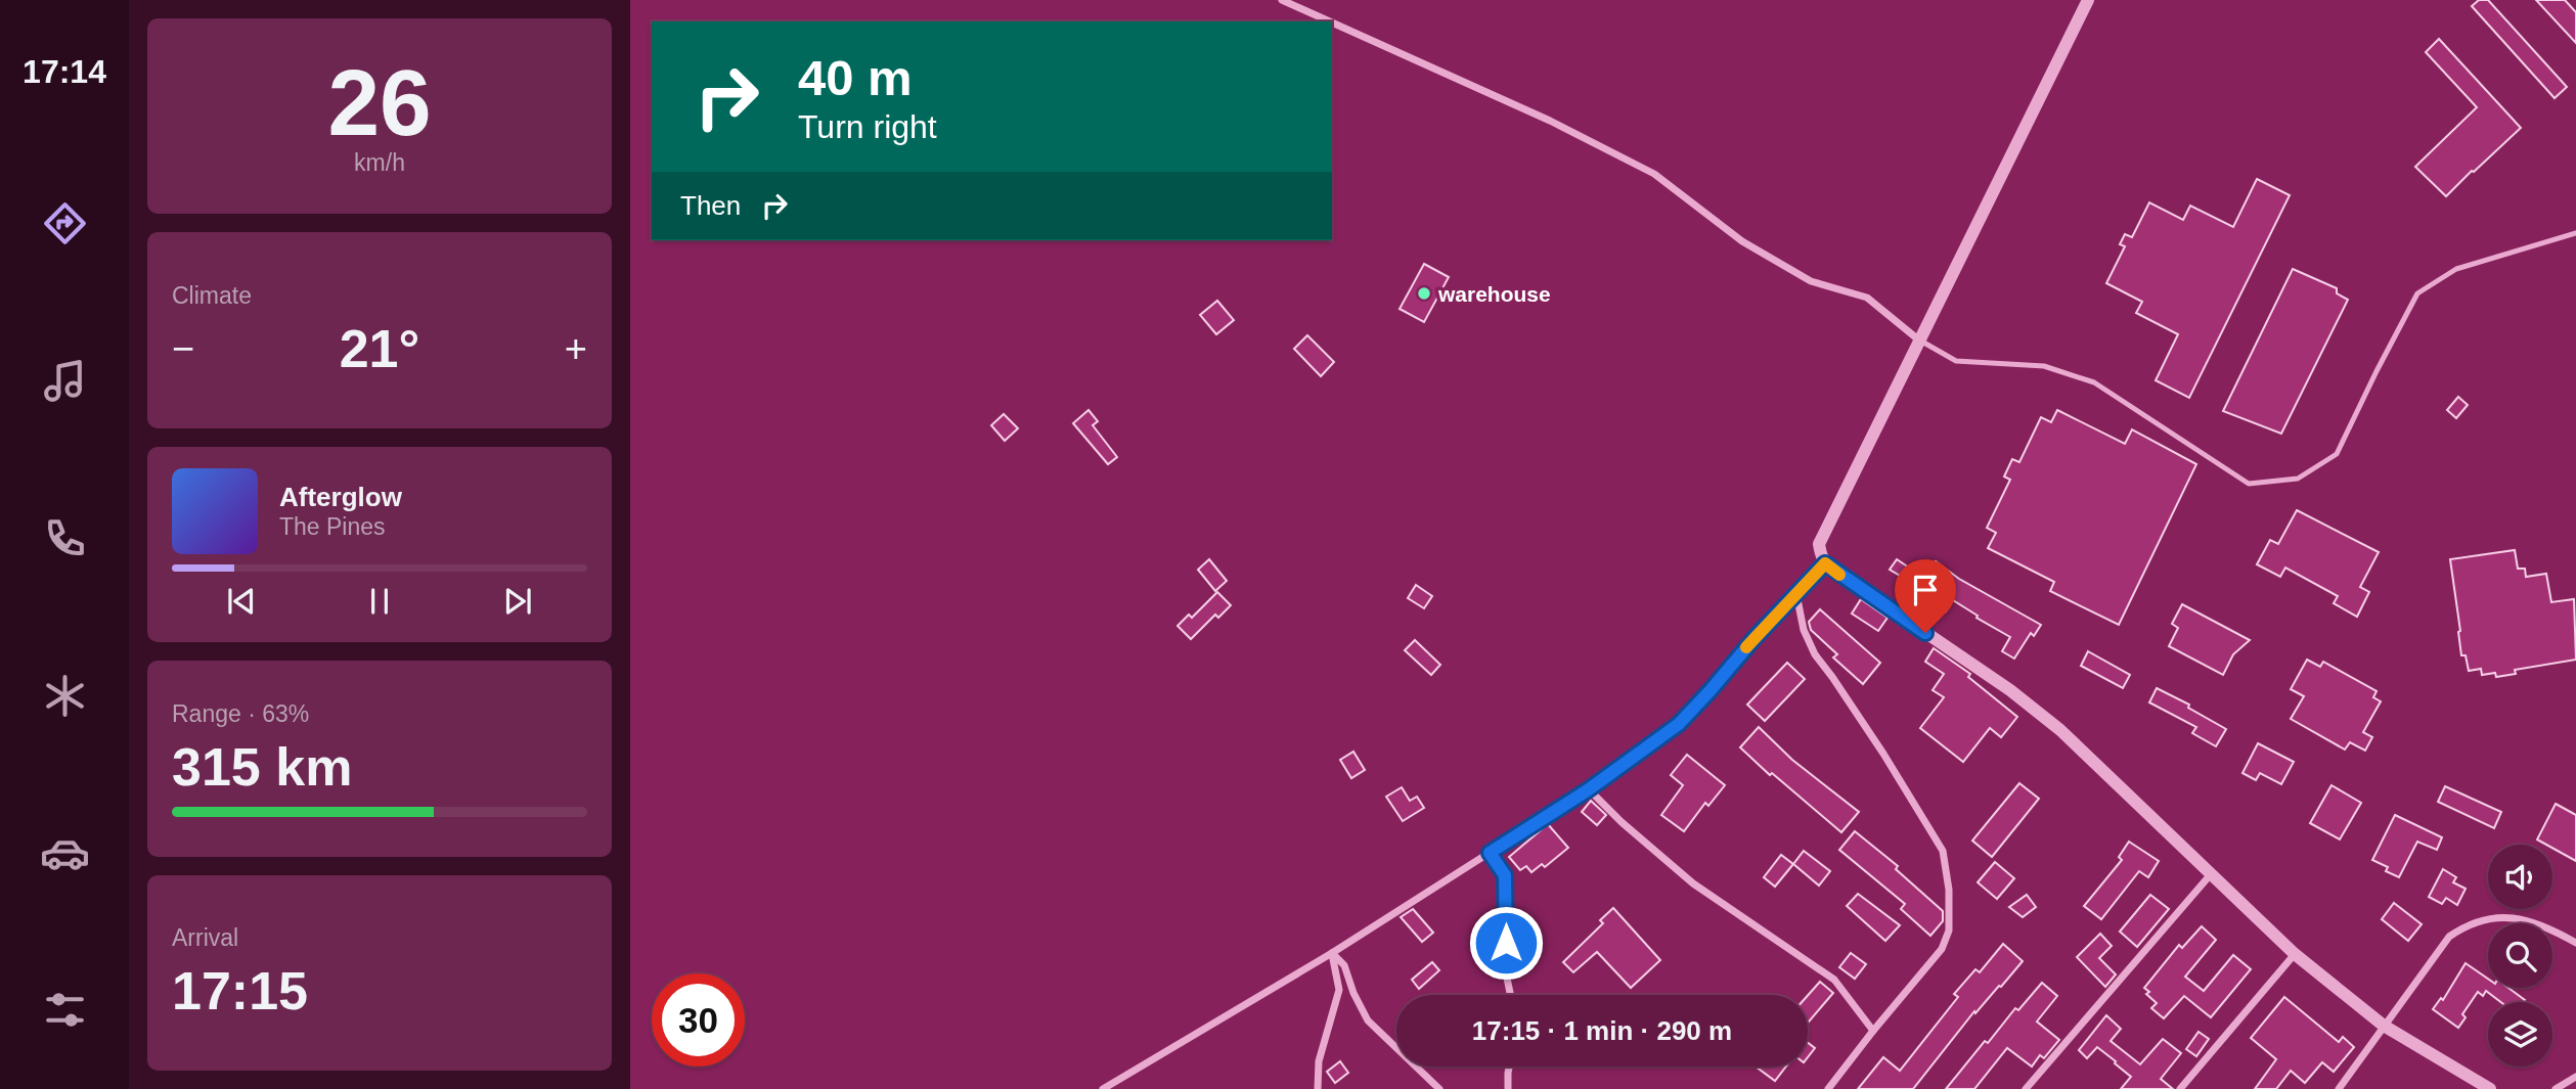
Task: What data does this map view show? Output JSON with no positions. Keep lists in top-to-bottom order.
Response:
{
  "places": ["warehouse"],
  "page": {
    "tabs": "17:14",
    "tile": [
      ["26", "km/h"],
      "Climate",
      ["Range · 63%", "315 km"],
      ["Arrival", "17:15"]
    ],
    "turn": ["40 m", "Turn right"],
    "then": "Then",
    "heat": ["−", "21°", "+"],
    "song": ["Afterglow", "The Pines"],
    "limit": "30",
    "trip": "17:15 · 1 min · 290 m"
  }
}
